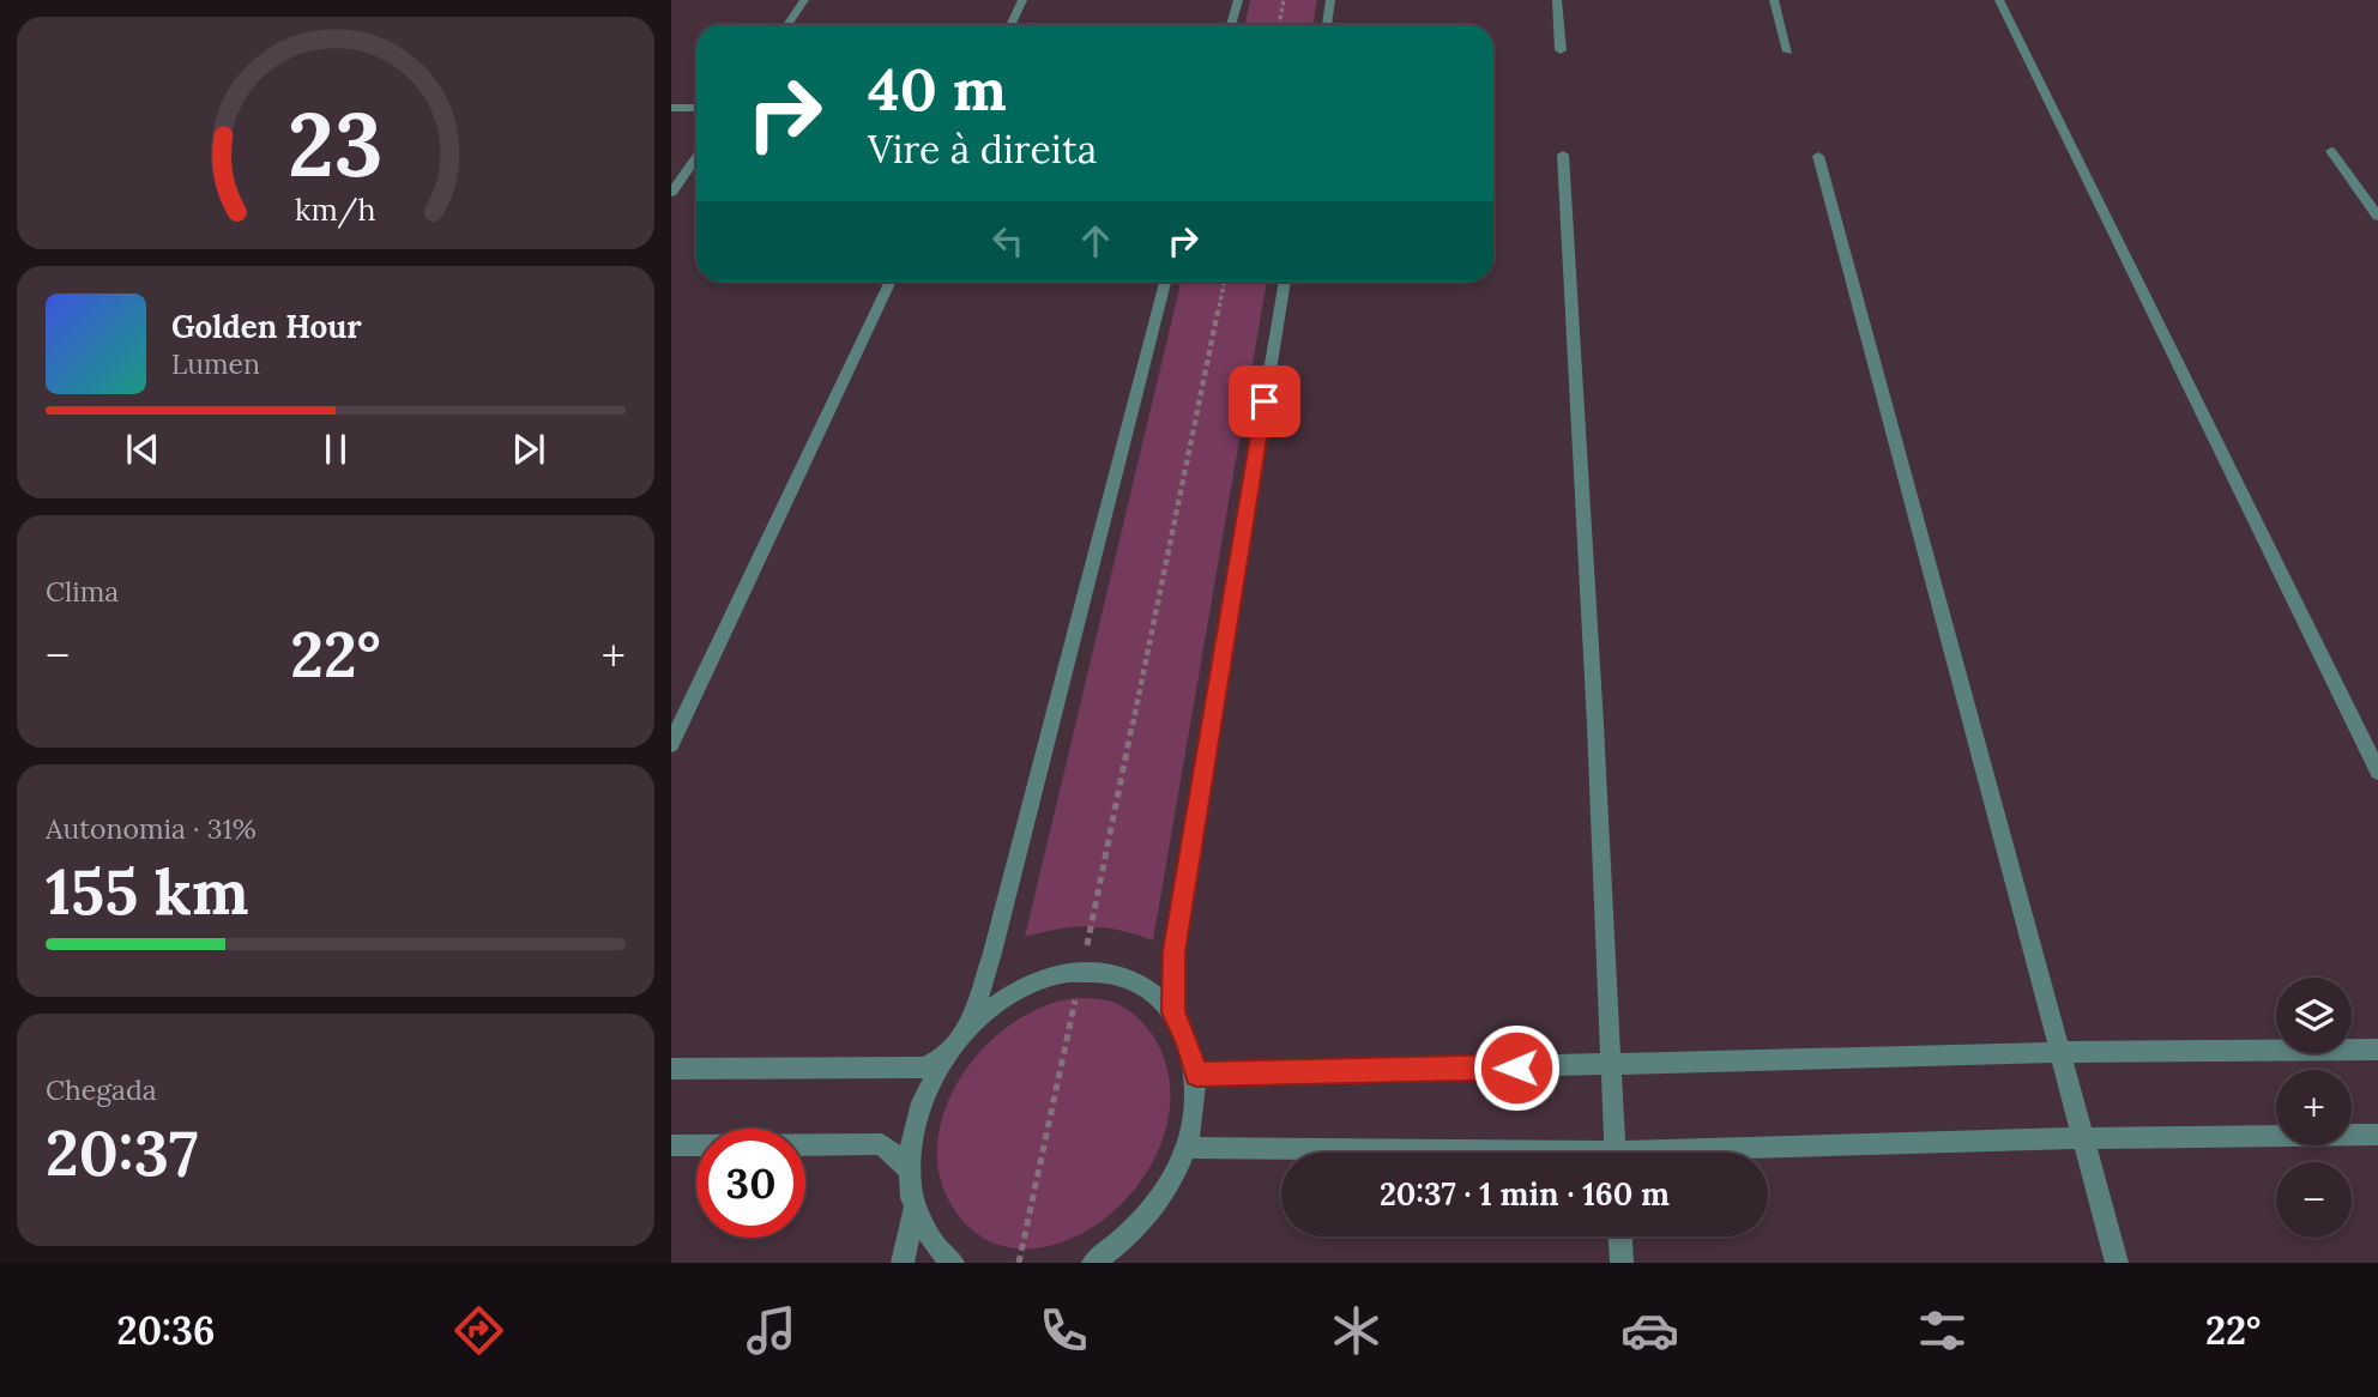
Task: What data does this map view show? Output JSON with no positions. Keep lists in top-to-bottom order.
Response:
{
  "page": {
    "turn": ["40 m", "Vire à direita"],
    "song": ["Golden Hour", "Lumen"],
    "tile": [
      "Clima",
      ["Autonomia · 31%", "155 km"],
      ["Chegada", "20:37"]
    ],
    "heat": ["−", "22°", "+"],
    "map_buttons": ["+", "−"],
    "limit": "30",
    "trip": "20:37 · 1 min · 160 m",
    "tabs": ["20:36", "22°"],
    "gauge": ["23", "km/h"]
  }
}
